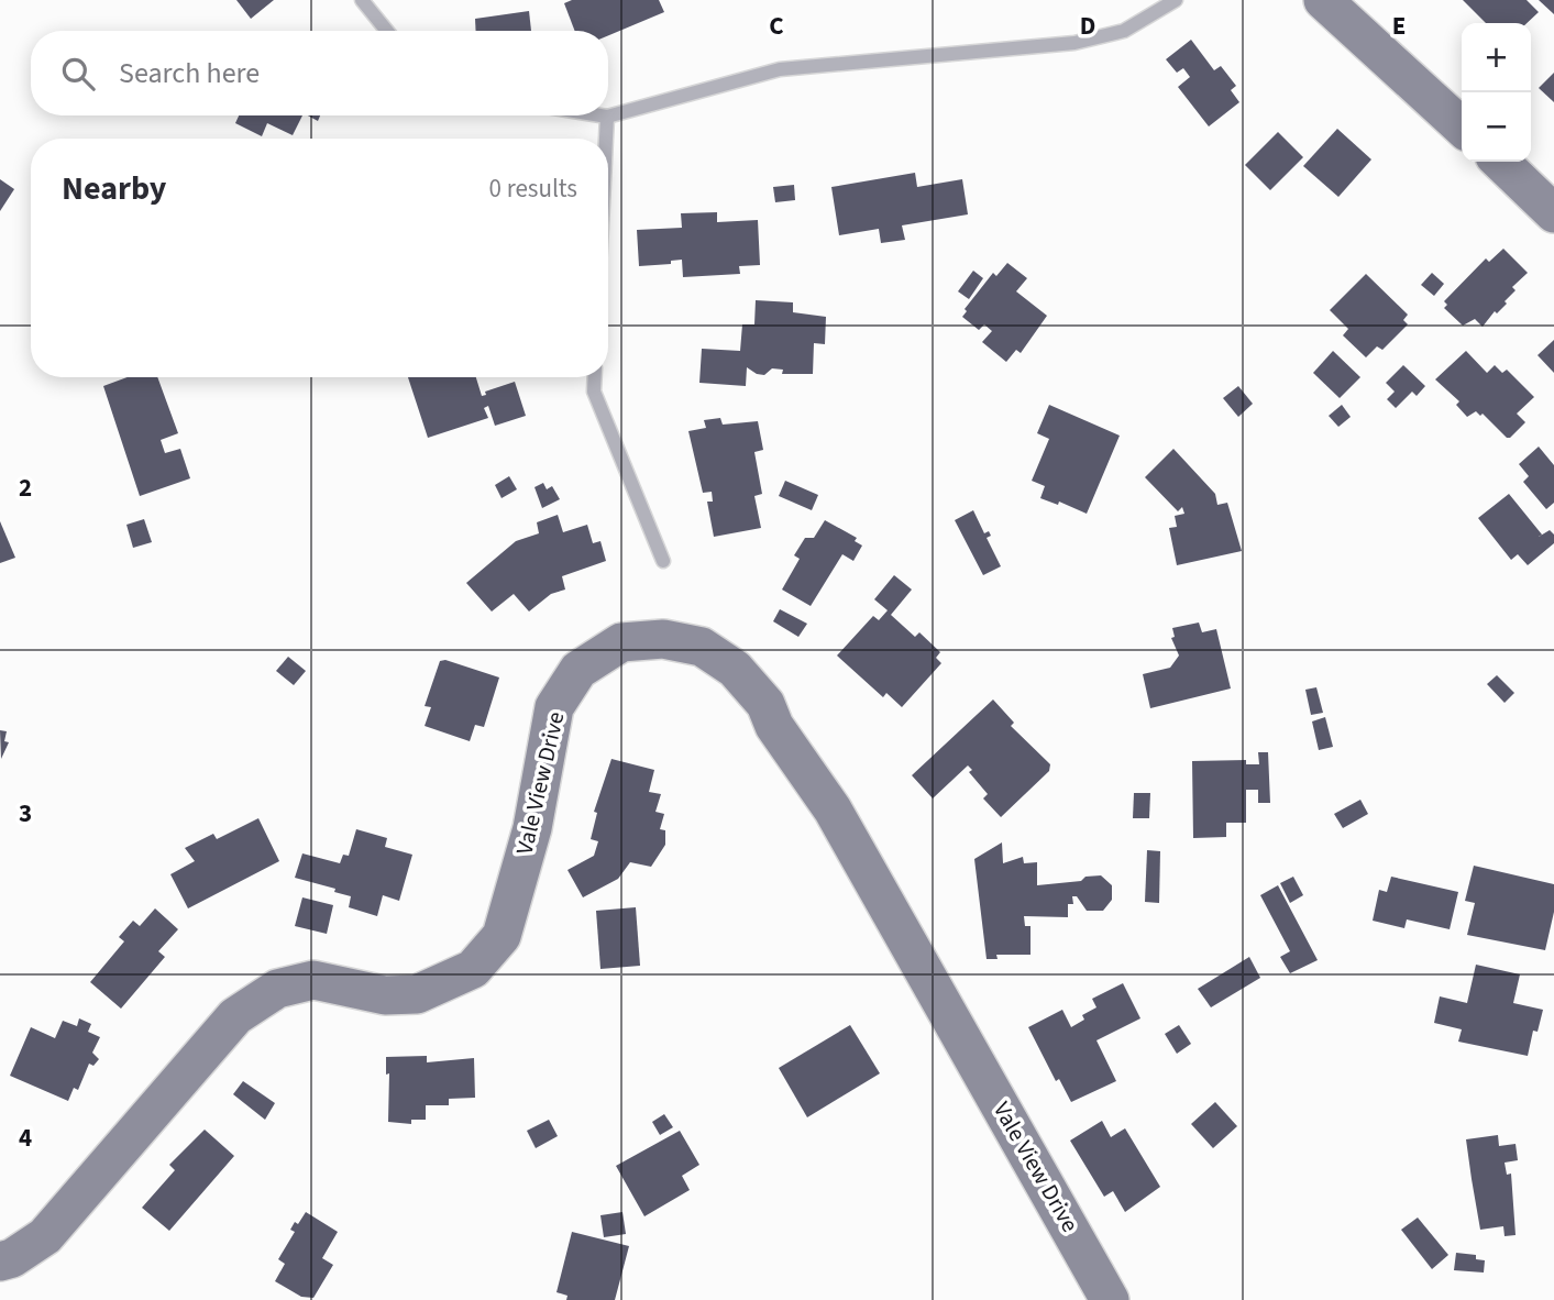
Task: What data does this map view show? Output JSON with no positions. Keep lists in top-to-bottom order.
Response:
{
  "streets": {
    "street": ["Vale View Drive"]
  },
  "page": {
    "map_buttons": ["+", "−"],
    "search": "Search here",
    "heading": ["Nearby", "0 results"]
  },
  "grid": {
    "columns": ["C", "D", "E"],
    "rows": ["2", "3", "4"]
  }
}
